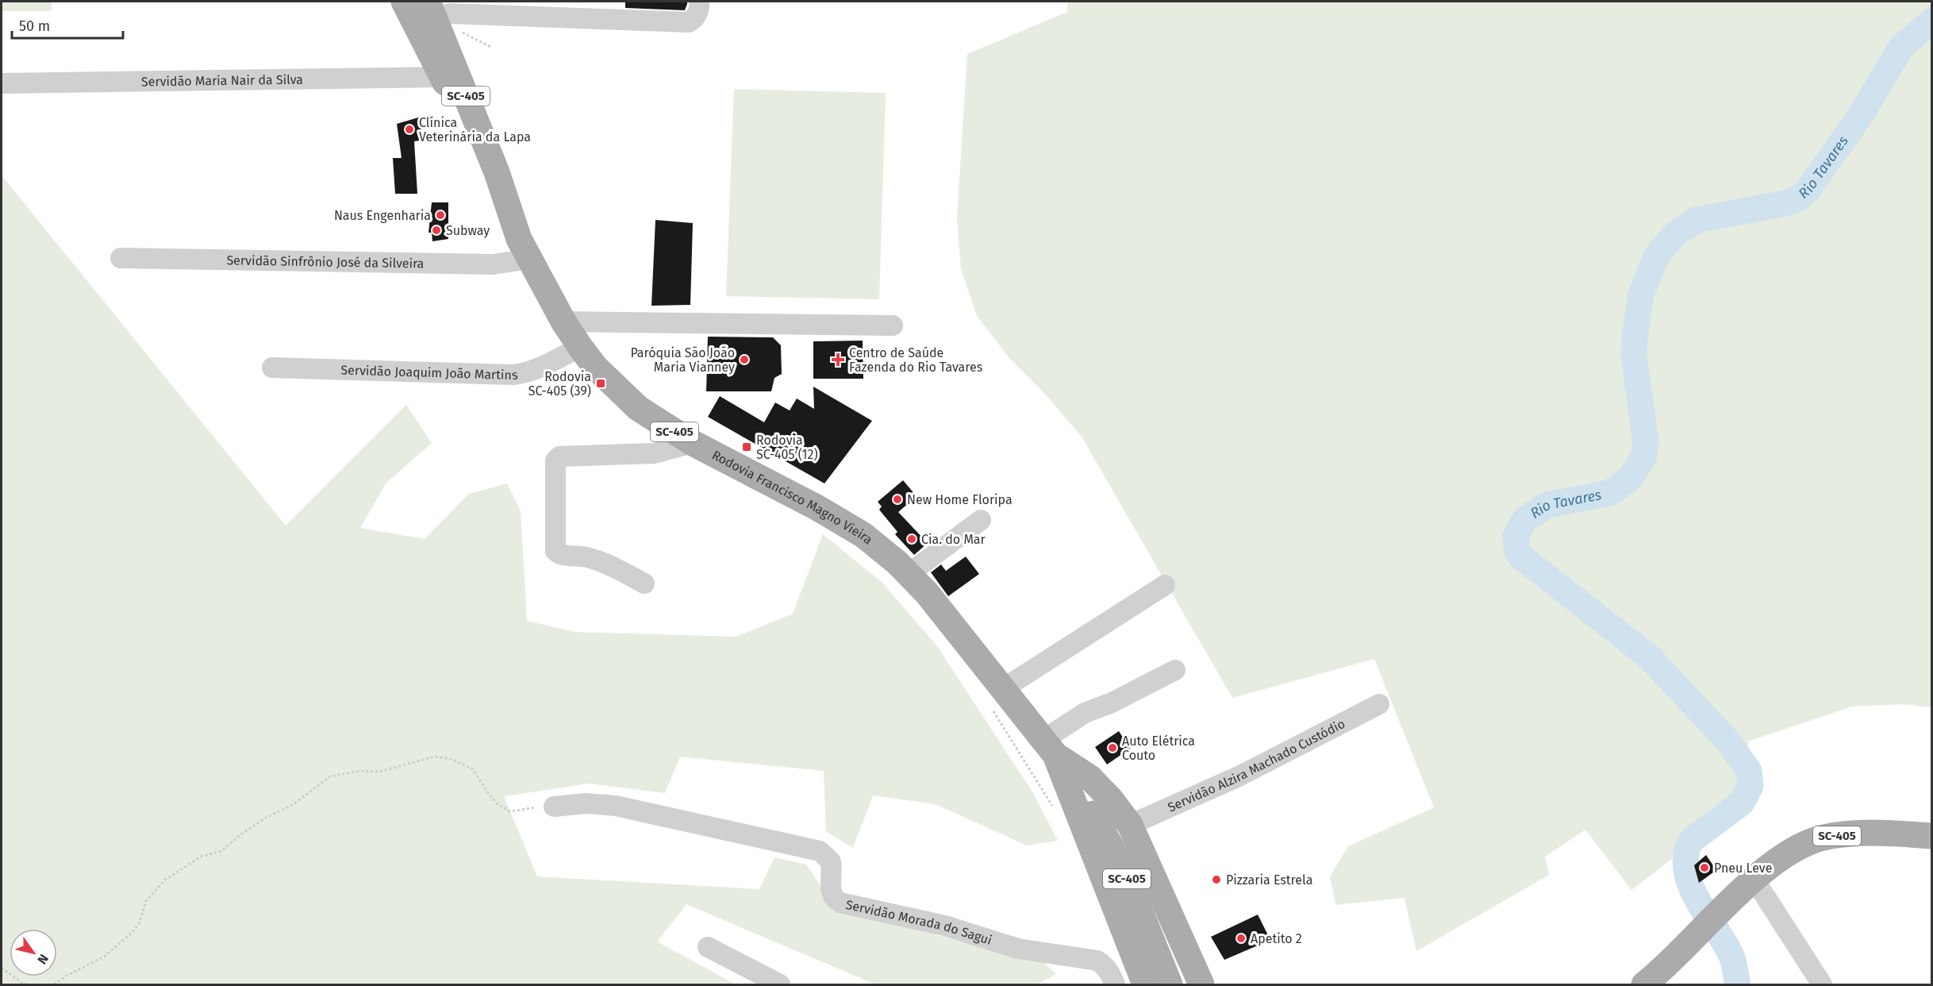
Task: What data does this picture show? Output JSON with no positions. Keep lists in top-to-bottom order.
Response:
{
  "streets": {
    "main road": ["SC-405", "Rodovia Francisco Magno Vieira"],
    "street": [
      "Servidão Maria Nair da Silva",
      "Servidão Sinfrônio José da Silveira",
      "Servidão Joaquim João Martins",
      "Servidão Alzira Machado Custódio",
      "Servidão Morada do Sagui"
    ]
  },
  "crossings": [
    ["Servidão Maria Nair da Silva", "Rodovia Francisco Magno Vieira"],
    ["SC-405", "Rodovia Francisco Magno Vieira"],
    ["Servidão Sinfrônio José da Silveira", "Rodovia Francisco Magno Vieira"],
    ["Servidão Joaquim João Martins", "Rodovia Francisco Magno Vieira"],
    ["Rodovia Francisco Magno Vieira", "Servidão Alzira Machado Custódio"]
  ],
  "water": ["Rio Tavares"],
  "places": {
    "other": [
      "Clínica Veterinária da Lapa",
      "Naus Engenharia",
      "Subway",
      "Paróquia São João Maria Vianney",
      "New Home Floripa",
      "Cia. do Mar",
      "Auto Elétrica Couto",
      "Pneu Leve",
      "Pizzaria Estrela",
      "Apetito 2"
    ],
    "health": ["Centro de Saúde Fazenda do Rio Tavares"],
    "transit": ["Rodovia SC-405 (39)", "Rodovia SC-405 (12)"]
  },
  "scale_bar": "50 m",
  "north": "bottom right"
}
